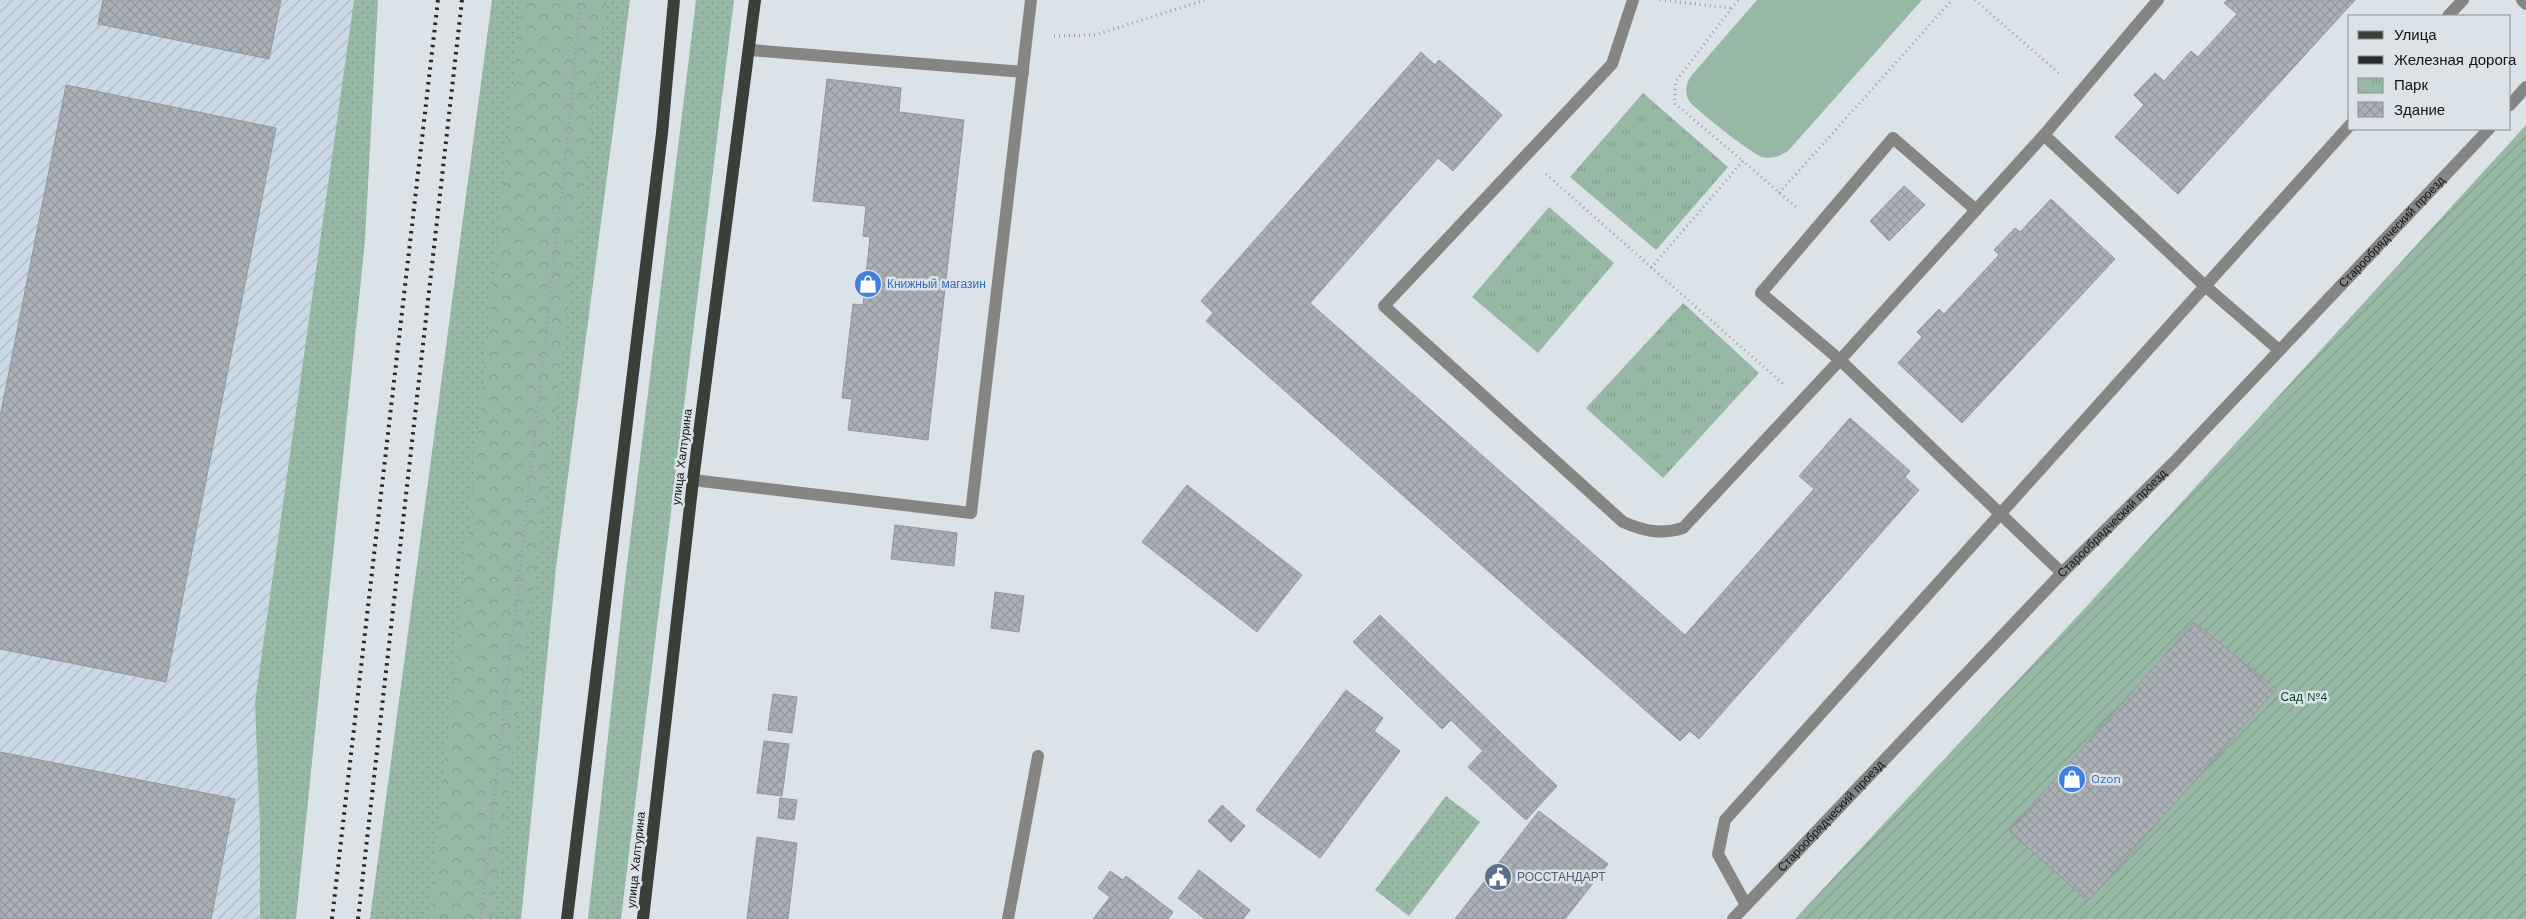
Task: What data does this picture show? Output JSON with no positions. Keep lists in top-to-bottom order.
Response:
{
  "streets": {
    "main road": ["улица Халтурина"],
    "street": ["Старообрядческий проезд"]
  },
  "parks": ["Сад №4"],
  "places": {
    "shop": ["Книжный магазин", "Ozon"],
    "public building": ["РОССТАНДАРТ"]
  },
  "legend": [
    "Улица",
    "Железная дорога",
    "Парк",
    "Здание"
  ]
}
